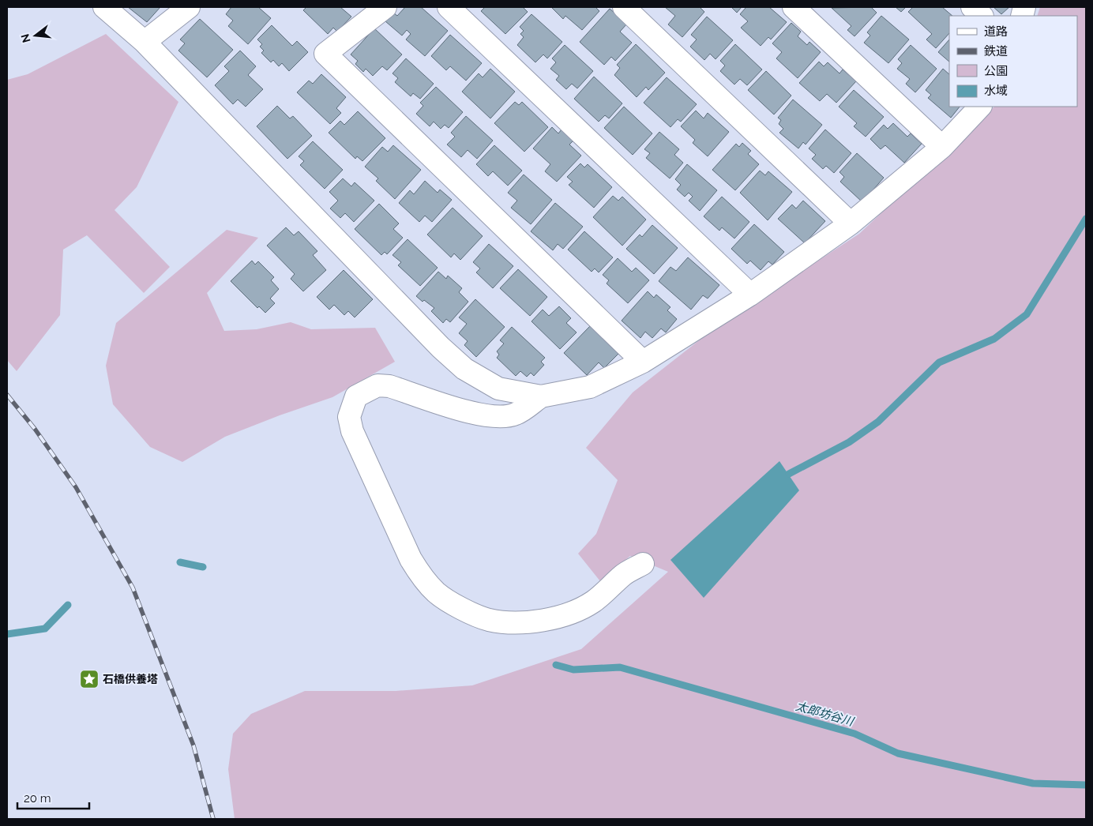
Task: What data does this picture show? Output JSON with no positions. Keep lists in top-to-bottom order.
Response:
{
  "water": ["太郎坊谷川"],
  "places": {
    "place": ["石橋供養塔"]
  },
  "legend": [
    "道路",
    "鉄道",
    "公園",
    "水域"
  ],
  "scale_bar": "20 m",
  "north": "left"
}
